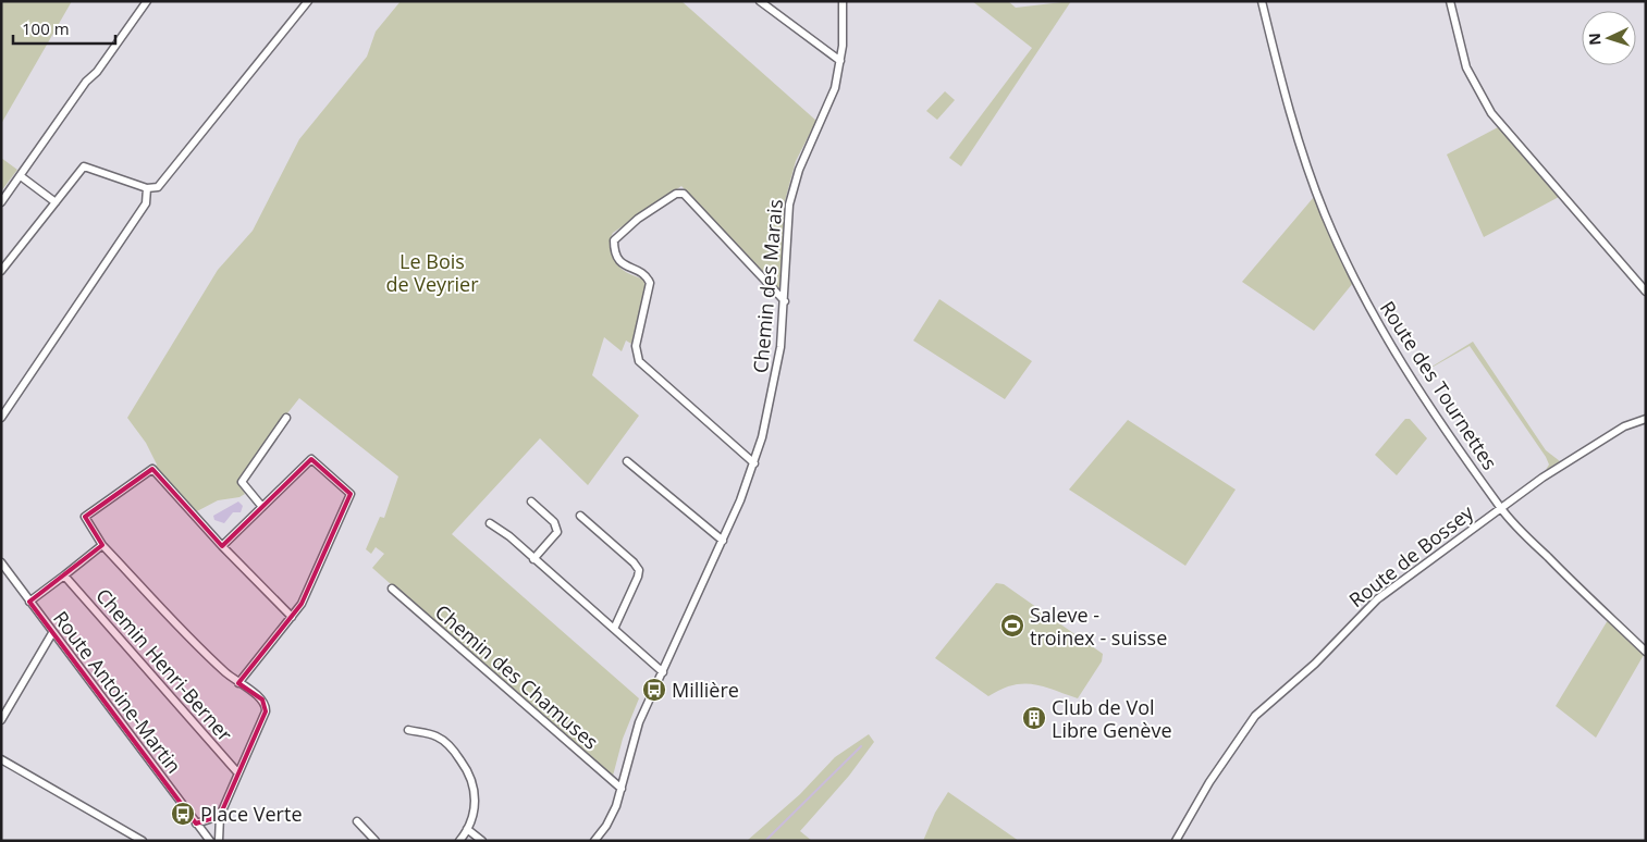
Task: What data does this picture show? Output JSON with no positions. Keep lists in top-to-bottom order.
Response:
{
  "streets": {
    "street": [
      "Chemin des Marais",
      "Route des Tournettes",
      "Route de Bossey",
      "Chemin Henri-Berner",
      "Chemin des Chamuses",
      "Route Antoine-Martin"
    ]
  },
  "crossings": [
    ["Chemin des Marais", "Chemin des Chamuses"],
    ["Route des Tournettes", "Route de Bossey"]
  ],
  "parks": ["Le Bois de Veyrier"],
  "places": {
    "sports": ["Saleve - troinex - suisse"],
    "bus stop": ["Millière", "Place Verte"],
    "building": ["Club de Vol Libre Genève"]
  },
  "scale_bar": "100 m",
  "north": "left"
}
